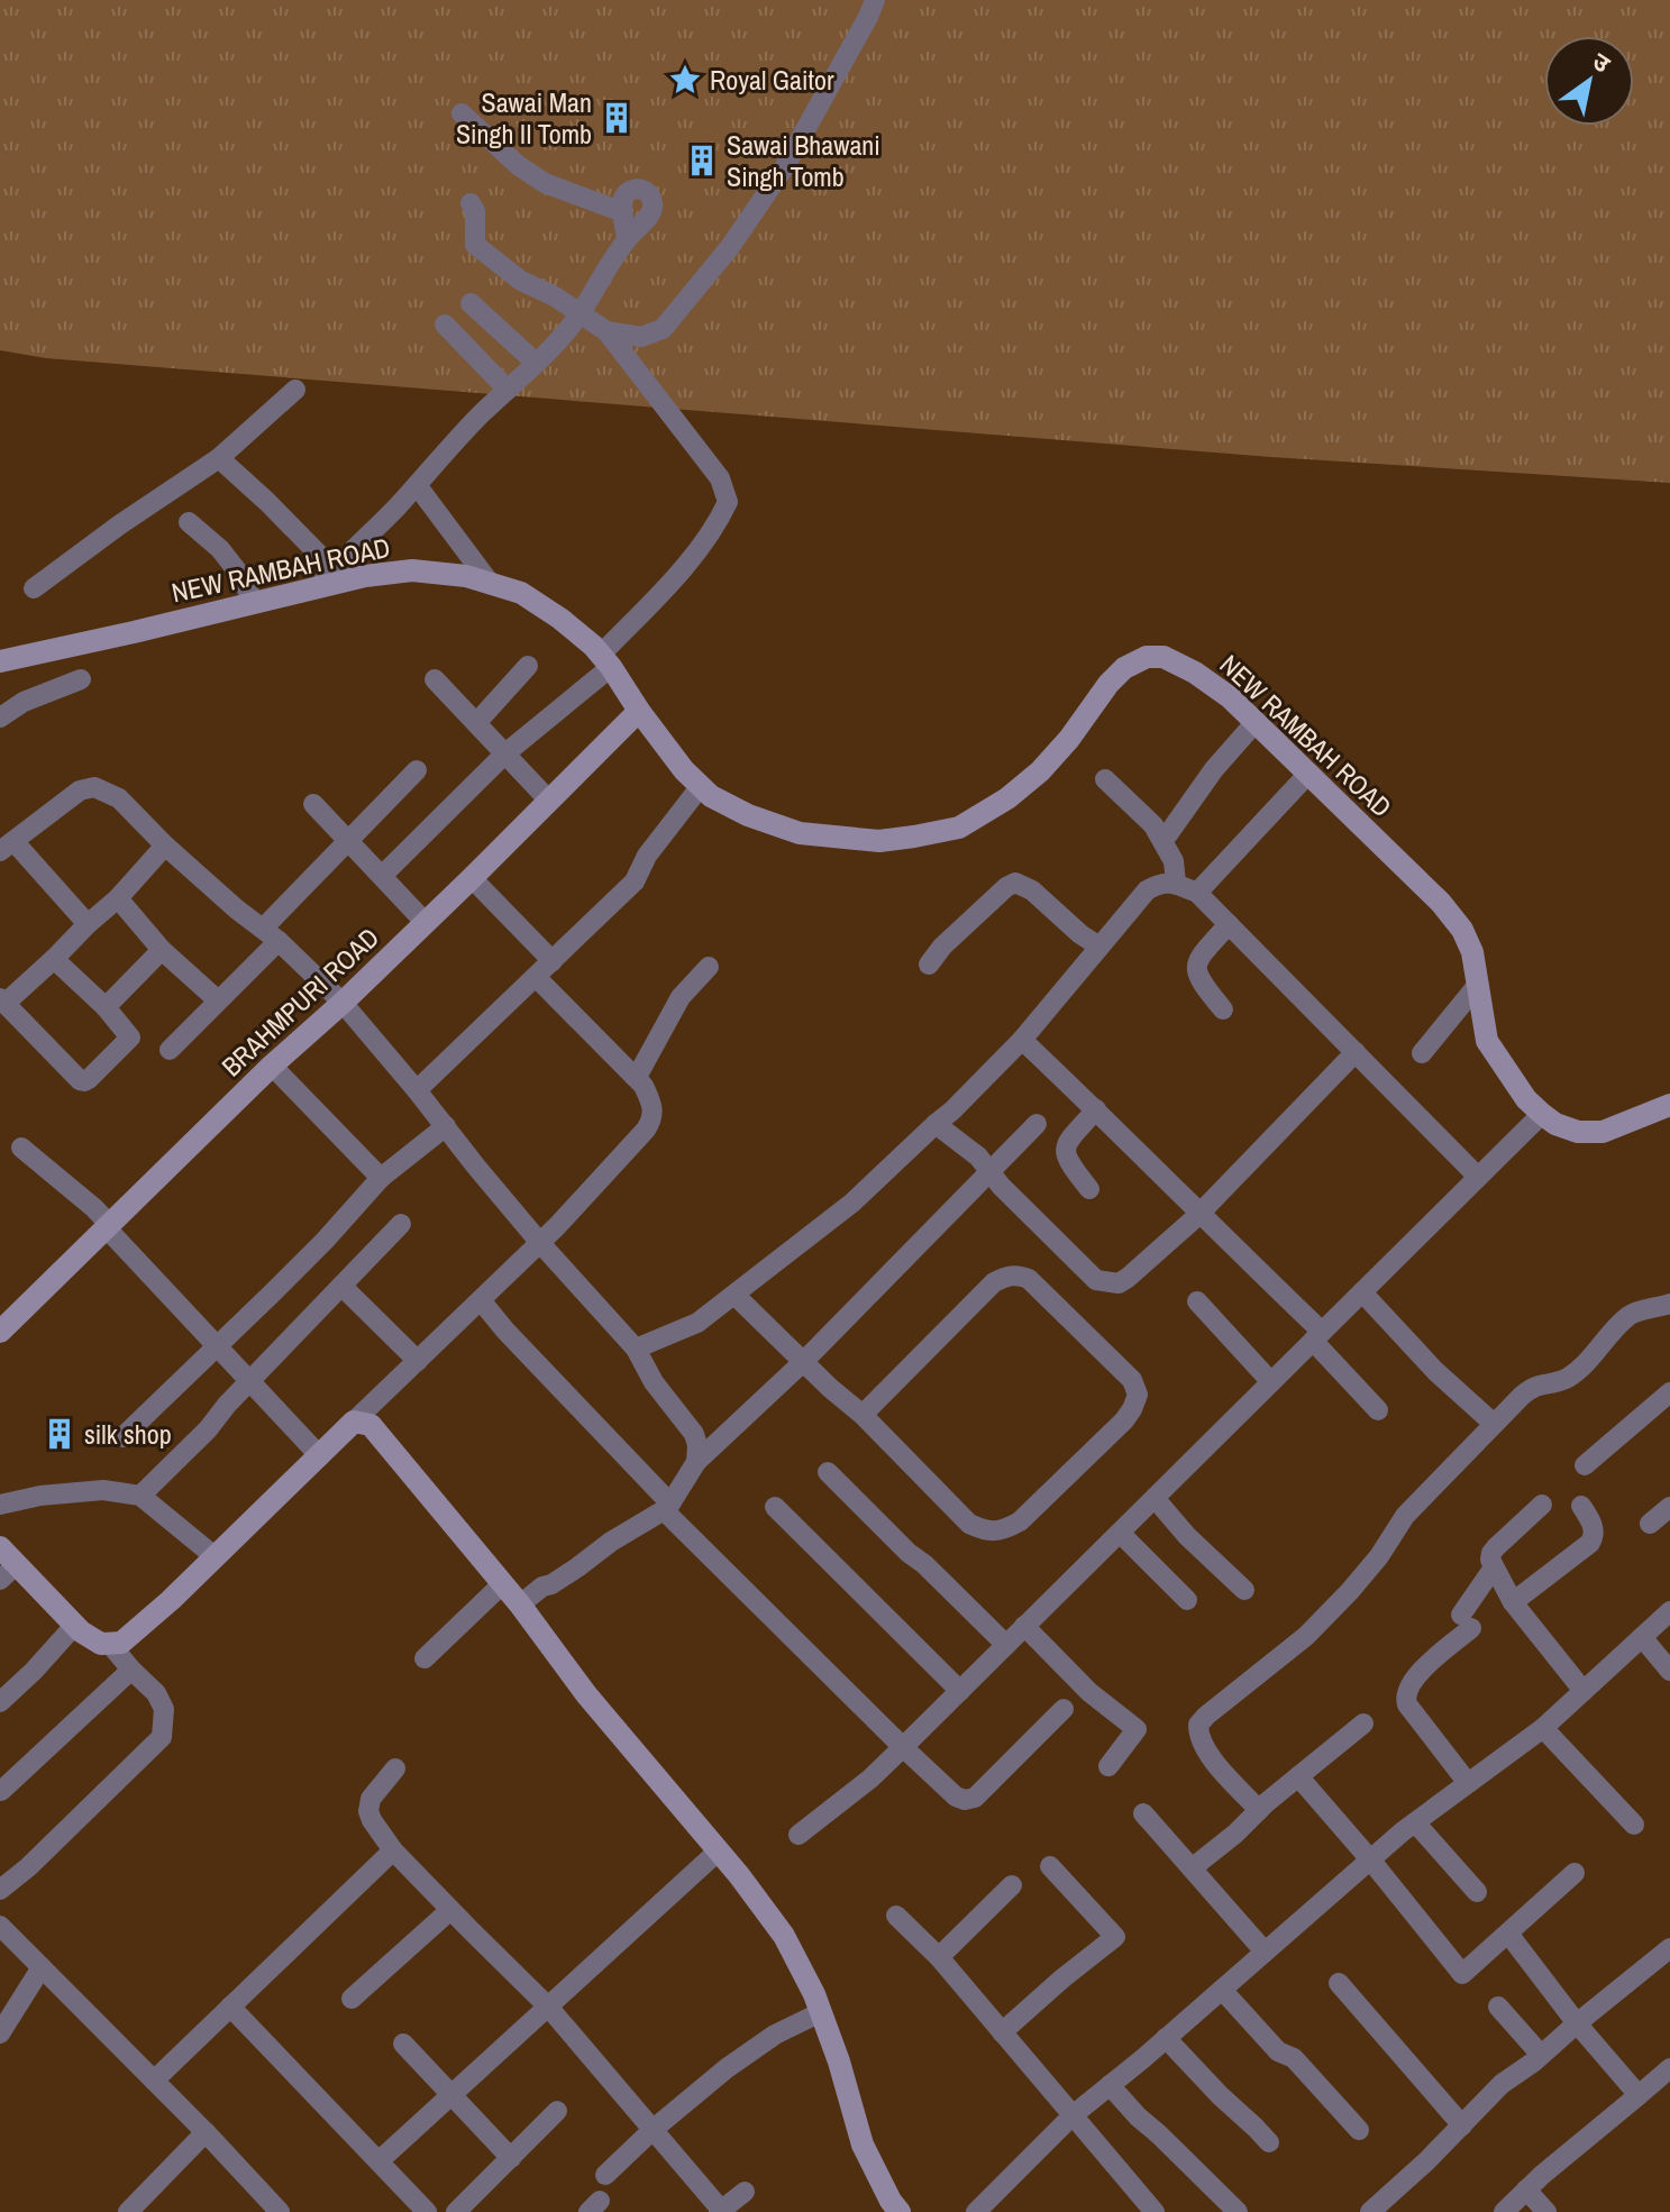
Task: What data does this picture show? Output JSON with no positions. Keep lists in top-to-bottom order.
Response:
{
  "streets": {
    "street": ["NEW RAMBAH ROAD", "BRAHMPURI ROAD"]
  },
  "crossings": [
    ["NEW RAMBAH ROAD", "BRAHMPURI ROAD"]
  ],
  "places": {
    "place": ["Royal Gaitor"],
    "building": ["Sawai Man Singh II Tomb", "Sawai Bhawani Singh Tomb", "silk shop"]
  },
  "north": "top right"
}
